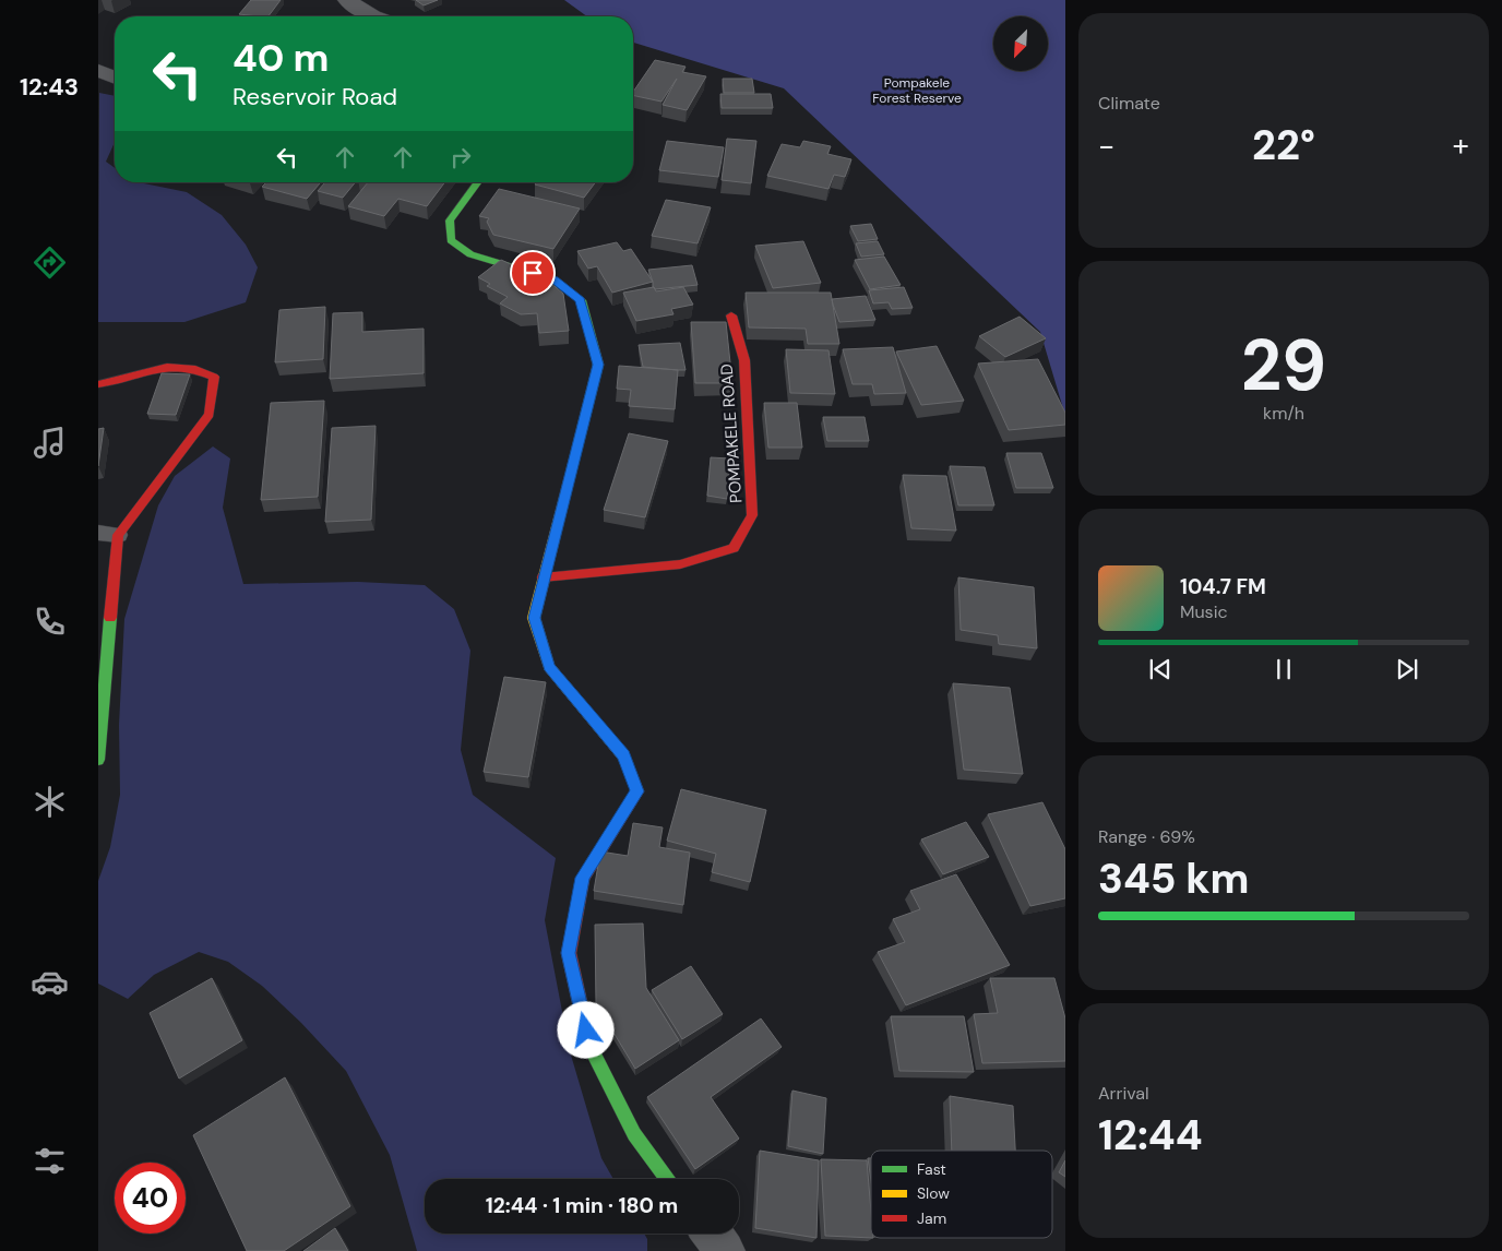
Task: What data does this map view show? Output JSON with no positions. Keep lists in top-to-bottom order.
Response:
{
  "streets": {
    "street": ["POMPAKELE ROAD"]
  },
  "parks": ["Pompakele Forest Reserve"],
  "legend": ["Fast", "Slow", "Jam"],
  "north": "bottom left",
  "page": {
    "tabs": "12:43",
    "tile": [
      "Climate",
      ["29", "km/h"],
      ["Range · 69%", "345 km"],
      ["Arrival", "12:44"]
    ],
    "turn": ["40 m", "Reservoir Road"],
    "heat": ["−", "22°", "+"],
    "song": ["104.7 FM", "Music"],
    "limit": "40",
    "trip": "12:44 · 1 min · 180 m"
  }
}
